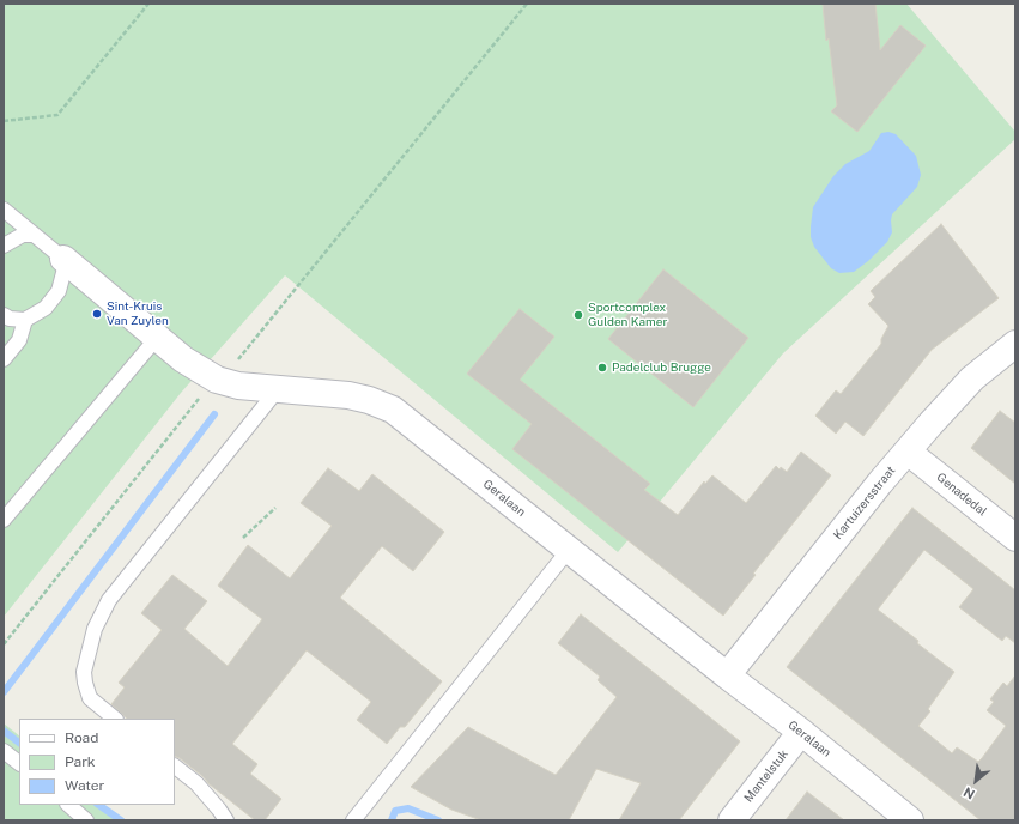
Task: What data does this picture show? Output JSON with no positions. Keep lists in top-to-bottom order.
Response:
{
  "streets": {
    "street": [
      "Genadedal",
      "Geralaan",
      "Kartuizersstraat",
      "Mantelstuk"
    ]
  },
  "crossings": [
    ["Genadedal", "Kartuizersstraat"],
    ["Geralaan", "Kartuizersstraat"],
    ["Geralaan", "Mantelstuk"]
  ],
  "places": ["Sint-Kruis Van Zuylen", "Sportcomplex Gulden Kamer", "Padelclub Brugge"],
  "legend": ["Road", "Park", "Water"],
  "north": "bottom left"
}
